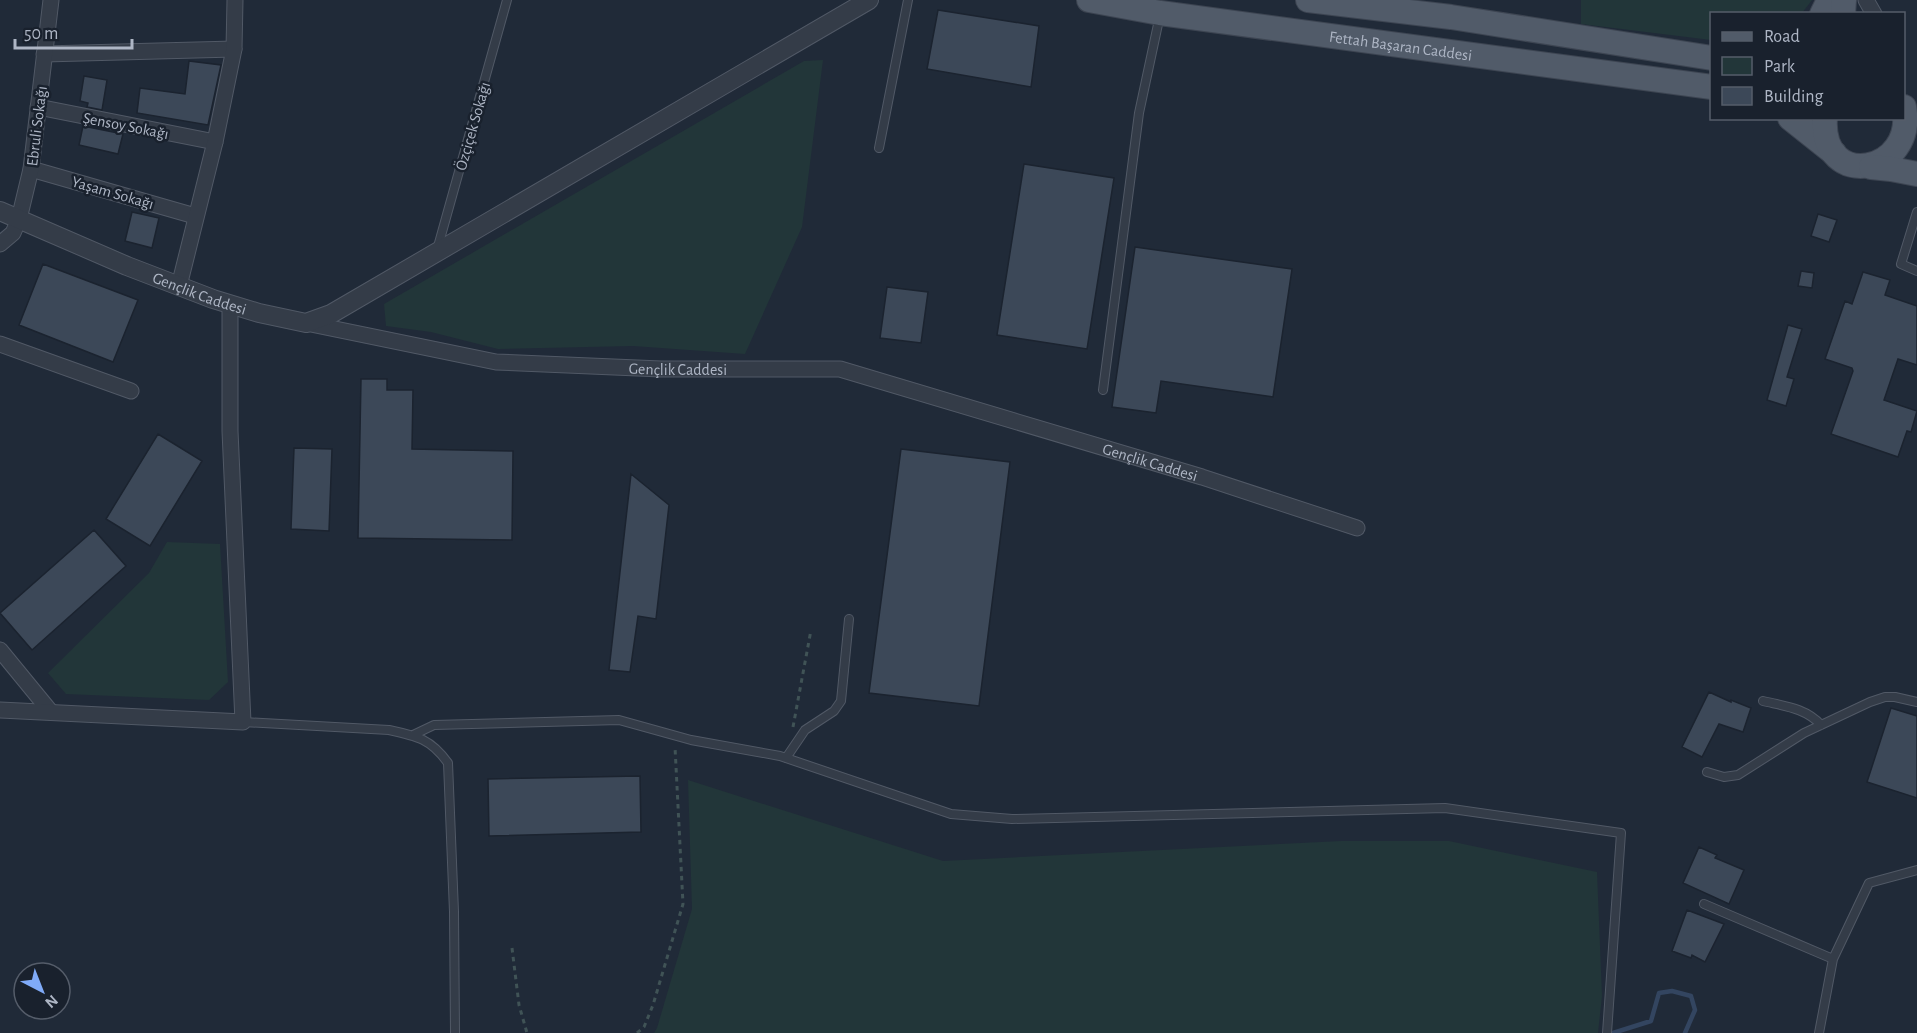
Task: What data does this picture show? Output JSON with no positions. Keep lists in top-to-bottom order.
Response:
{
  "streets": {
    "main road": ["Fettah Başaran Caddesi"],
    "street": [
      "Şensoy Sokağı",
      "Ebruli Sokağı",
      "Yaşam Sokağı",
      "Gençlik Caddesi"
    ],
    "lane": ["Özçiçek Sokağı"]
  },
  "crossings": [
    ["Şensoy Sokağı", "Ebruli Sokağı"],
    ["Ebruli Sokağı", "Yaşam Sokağı"],
    ["Ebruli Sokağı", "Gençlik Caddesi"]
  ],
  "legend": ["Road", "Park", "Building"],
  "scale_bar": "50 m",
  "north": "bottom right"
}
